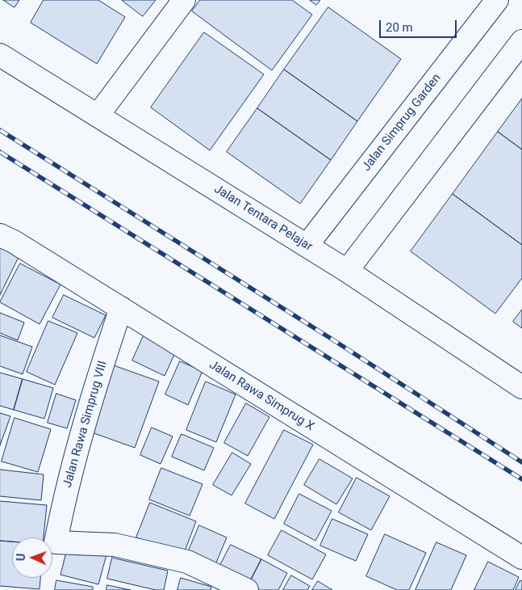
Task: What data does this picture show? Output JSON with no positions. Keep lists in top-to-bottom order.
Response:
{
  "streets": {
    "street": [
      "Jalan Simprug Garden",
      "Jalan Tentara Pelajar",
      "Jalan Rawa Simprug X",
      "Jalan Rawa Simprug VIII"
    ]
  },
  "crossings": [
    ["Jalan Simprug Garden", "Jalan Tentara Pelajar"],
    ["Jalan Rawa Simprug X", "Jalan Rawa Simprug VIII"]
  ],
  "scale_bar": "20 m",
  "north": "left"
}
